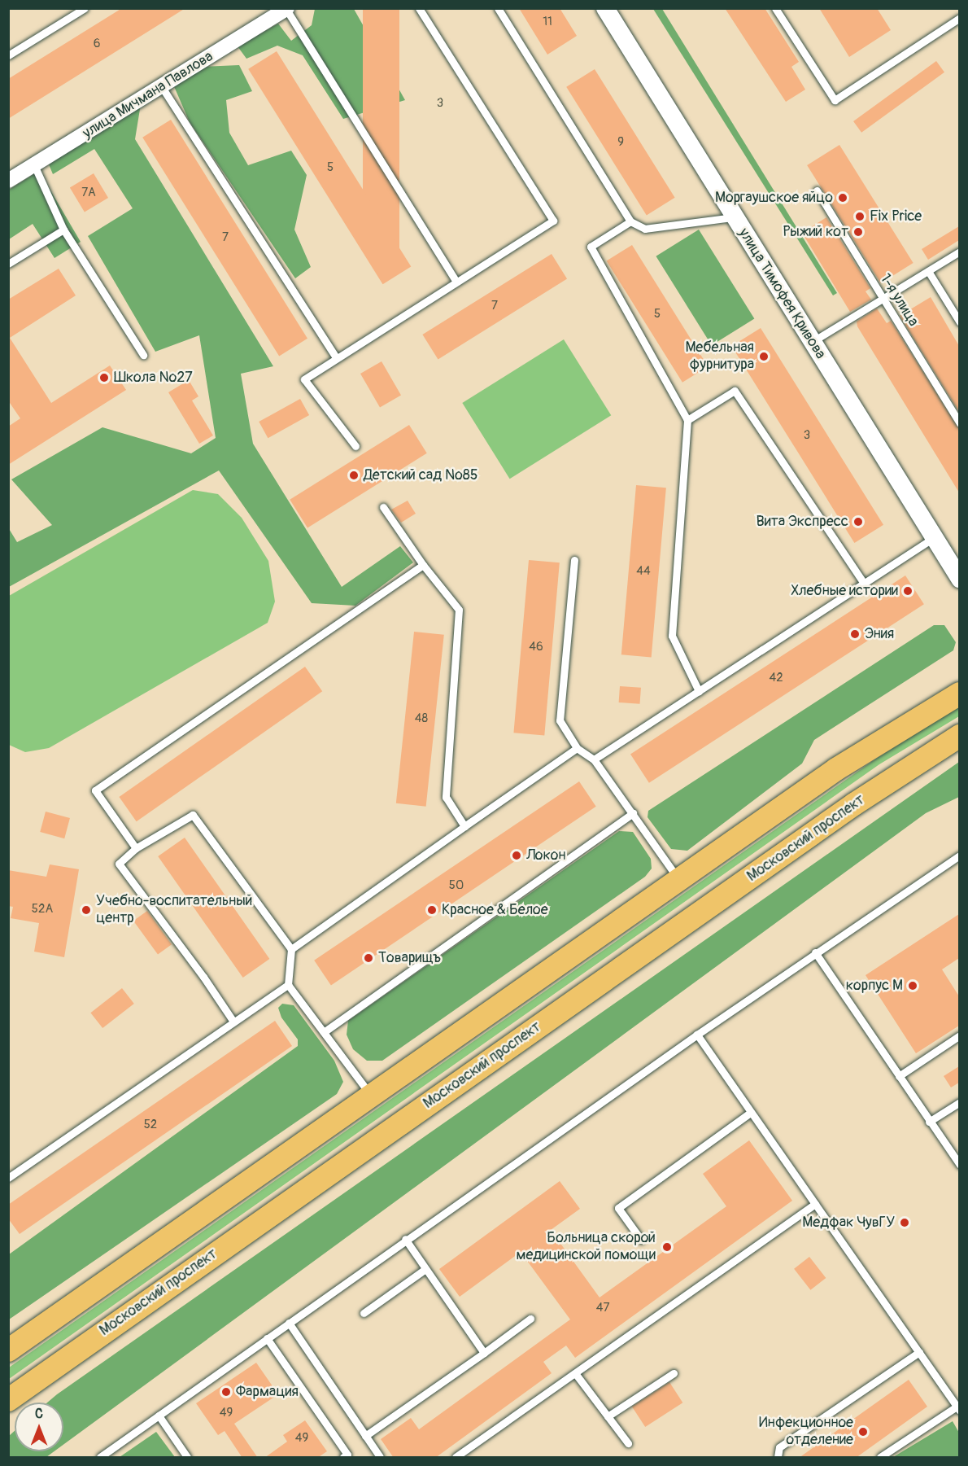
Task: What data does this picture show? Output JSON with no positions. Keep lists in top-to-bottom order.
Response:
{
  "streets": {
    "main road": ["Московский проспект"],
    "street": ["улица Мичмана Павлова", "улица Тимофея Кривова"],
    "lane": ["1-я улица"]
  },
  "places": [
    "Моргаушское яйцо",
    "Fix Price",
    "Рыжий кот",
    "Мебельная фурнитура",
    "Школа №27",
    "Детский сад №85",
    "Вита Экспресс",
    "Хлебные истории",
    "Эния",
    "Локон",
    "Учебно-воспитательный центр",
    "Красное & Белое",
    "Товарищъ",
    "корпус М",
    "Медфак ЧувГУ",
    "Больница скорой медицинской помощи",
    "Фармация",
    "Инфекционное отделение"
  ],
  "house_numbers": [
    "11",
    "6",
    "3",
    "9",
    "5",
    "7А",
    "7",
    "7",
    "5",
    "3",
    "44",
    "46",
    "42",
    "48",
    "50",
    "52А",
    "52",
    "47",
    "49",
    "49"
  ],
  "north": "top"
}
